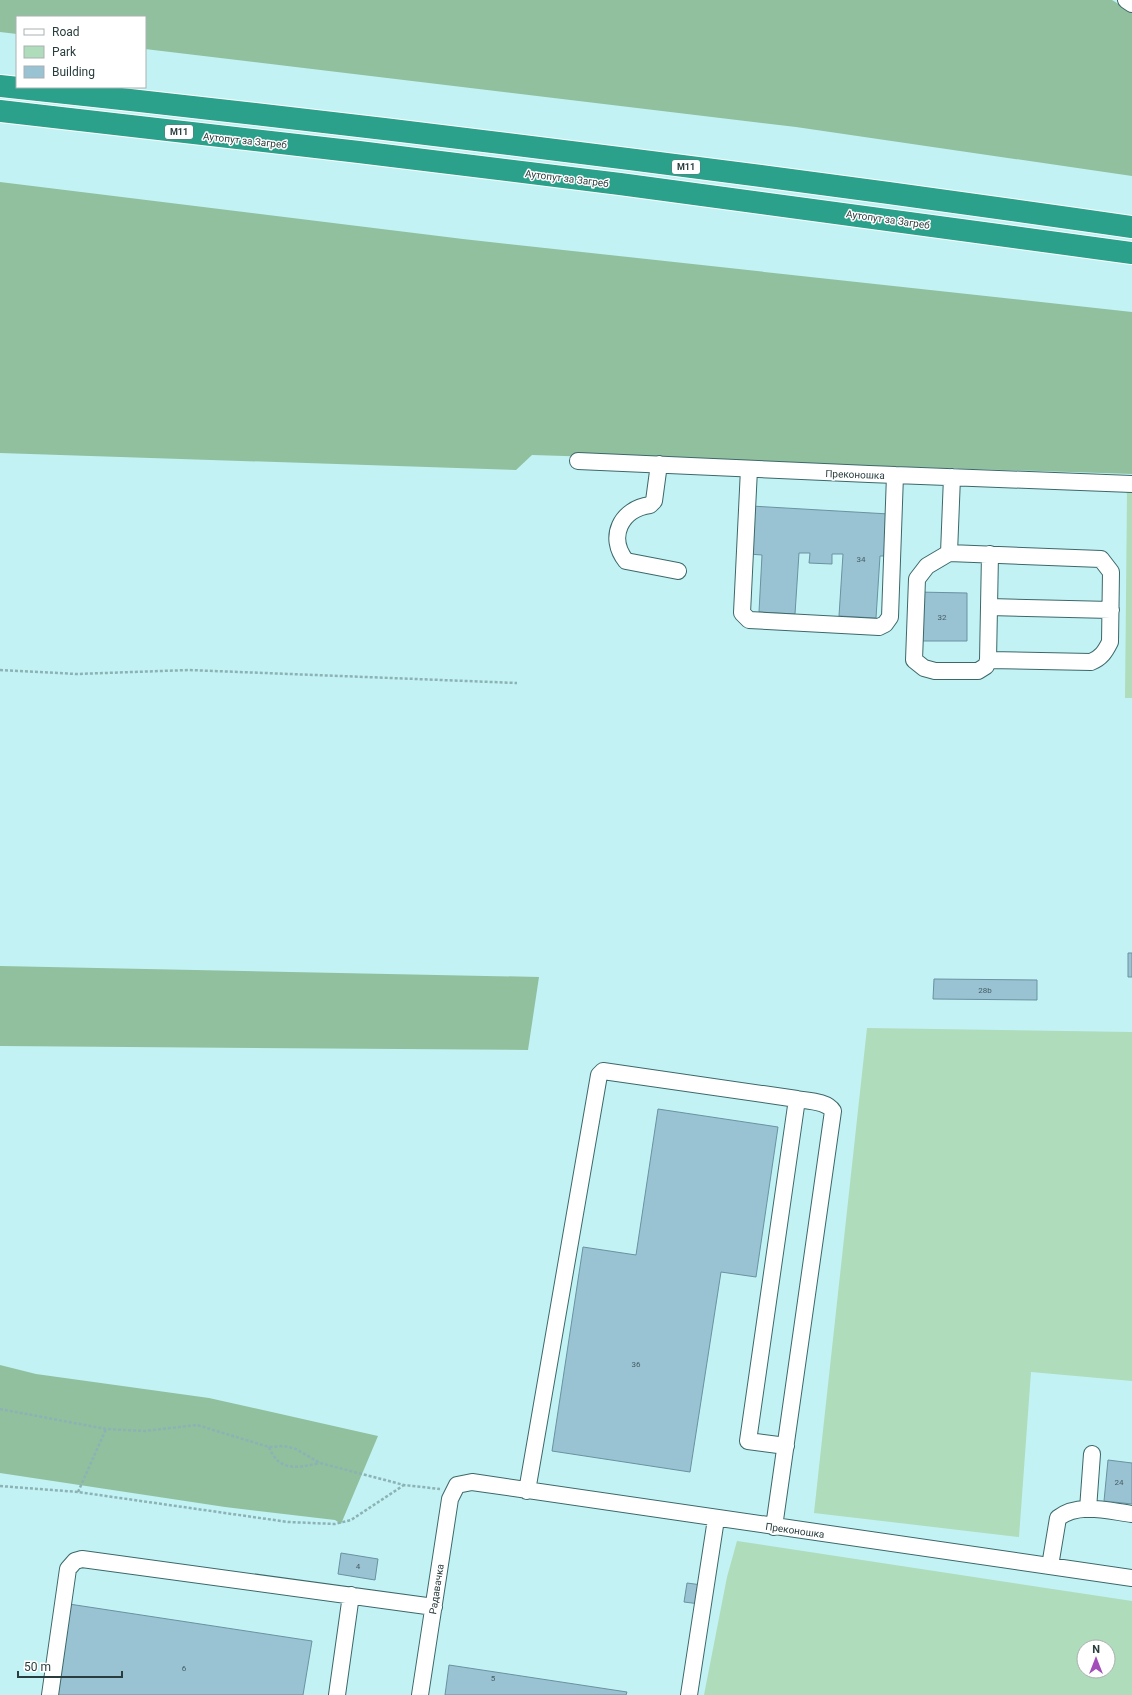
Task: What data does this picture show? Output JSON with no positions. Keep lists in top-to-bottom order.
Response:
{
  "streets": {
    "highway": ["M11", "Аутопут за Загреб"],
    "street": ["Преконошка", "Радавачка"]
  },
  "crossings": [
    ["Преконошка", "Радавачка"]
  ],
  "house_numbers": [
    "34",
    "32",
    "28b",
    "36",
    "24",
    "4",
    "6",
    "5"
  ],
  "legend": ["Road", "Park", "Building"],
  "scale_bar": "50 m",
  "north": "top"
}
